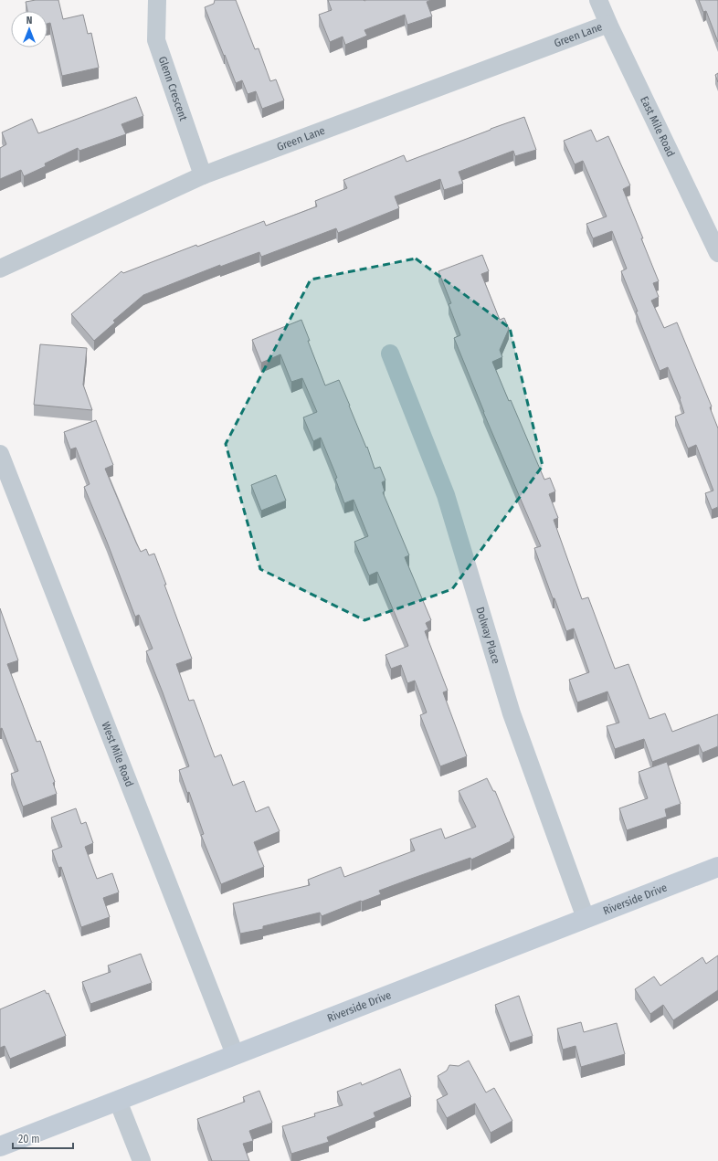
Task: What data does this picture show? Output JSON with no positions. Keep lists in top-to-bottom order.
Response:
{
  "streets": {
    "main road": ["Riverside Drive"],
    "street": [
      "Green Lane",
      "Glenn Crescent",
      "East Mile Road",
      "Dolway Place",
      "West Mile Road"
    ]
  },
  "crossings": [
    ["Green Lane", "Glenn Crescent"],
    ["Green Lane", "East Mile Road"],
    ["Dolway Place", "Riverside Drive"],
    ["West Mile Road", "Riverside Drive"]
  ],
  "scale_bar": "20 m",
  "north": "top"
}
